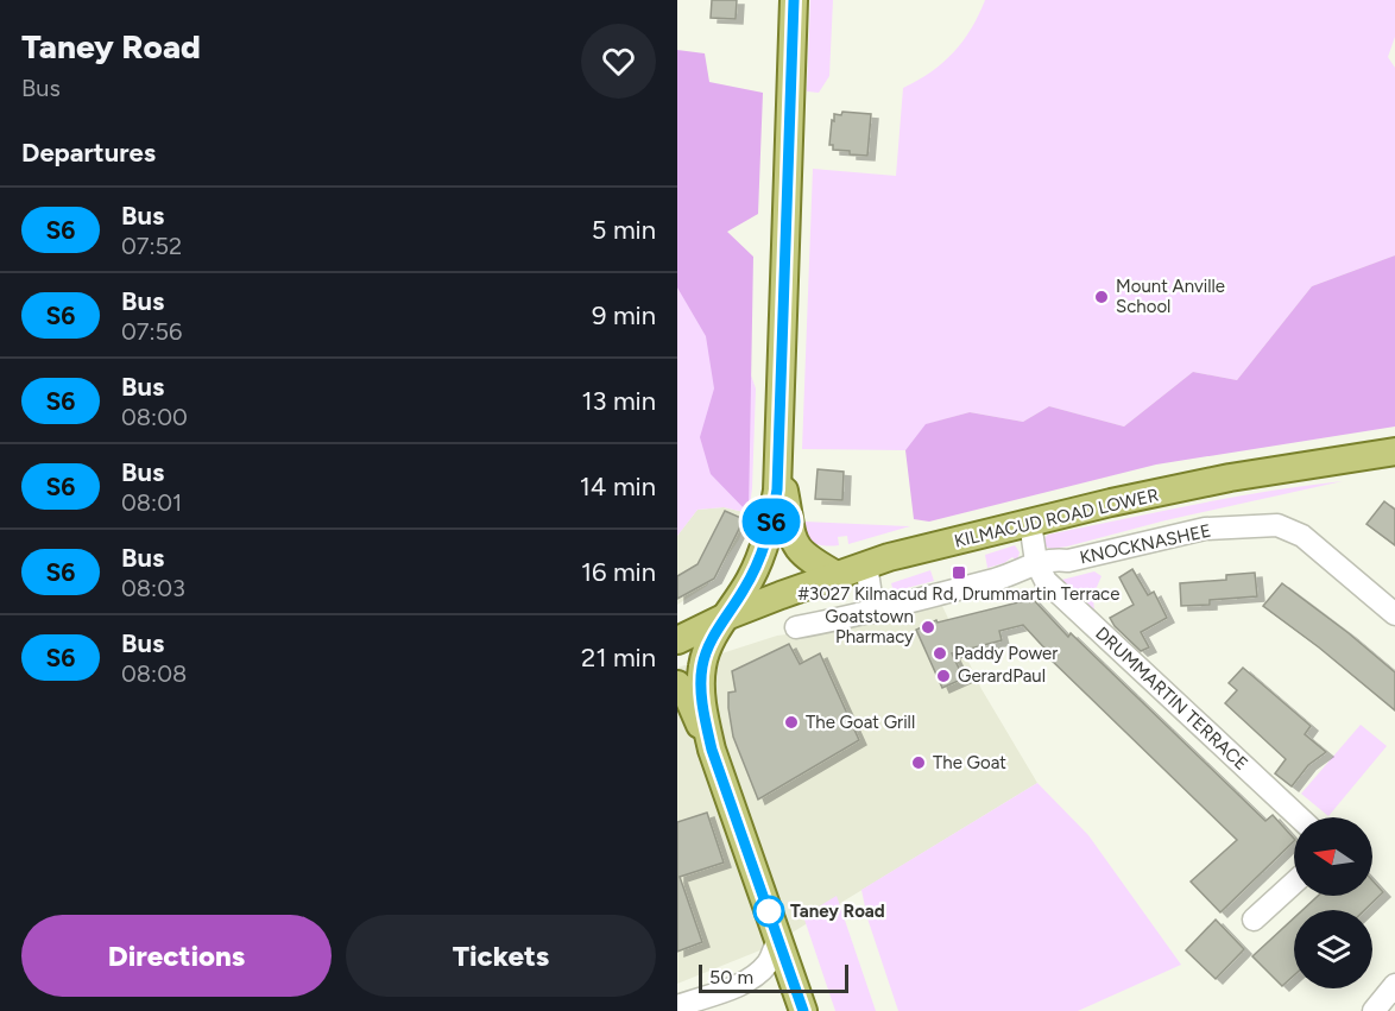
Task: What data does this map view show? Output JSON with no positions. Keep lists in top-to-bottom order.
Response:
{
  "streets": {
    "main road": ["KILMACUD ROAD LOWER"],
    "street": ["KNOCKNASHEE", "DRUMMARTIN TERRACE"]
  },
  "crossings": [
    ["KNOCKNASHEE", "DRUMMARTIN TERRACE"]
  ],
  "places": {
    "other": [
      "Mount Anville School",
      "Goatstown Pharmacy",
      "Paddy Power",
      "GerardPaul",
      "The Goat Grill",
      "The Goat",
      "Taney Road"
    ],
    "transit": ["#3027 Kilmacud Rd, Drummartin Terrace"]
  },
  "lines": ["bus line S6"],
  "scale_bar": "50 m",
  "north": "left",
  "page": {
    "heading": [
      ["Taney Road", "Bus"],
      "Departures"
    ],
    "on_map": "S6",
    "list": [
      {
        "mark": "S6",
        "name": "Bus",
        "note": "07:52",
        "value": "5 min"
      },
      {
        "mark": "S6",
        "name": "Bus",
        "note": "07:56",
        "value": "9 min"
      },
      {
        "mark": "S6",
        "name": "Bus",
        "note": "08:00",
        "value": "13 min"
      },
      {
        "mark": "S6",
        "name": "Bus",
        "note": "08:01",
        "value": "14 min"
      },
      {
        "mark": "S6",
        "name": "Bus",
        "note": "08:03",
        "value": "16 min"
      },
      {
        "mark": "S6",
        "name": "Bus",
        "note": "08:08",
        "value": "21 min"
      }
    ],
    "buttons": ["Directions", "Tickets"],
    "scale": "50 m"
  }
}
